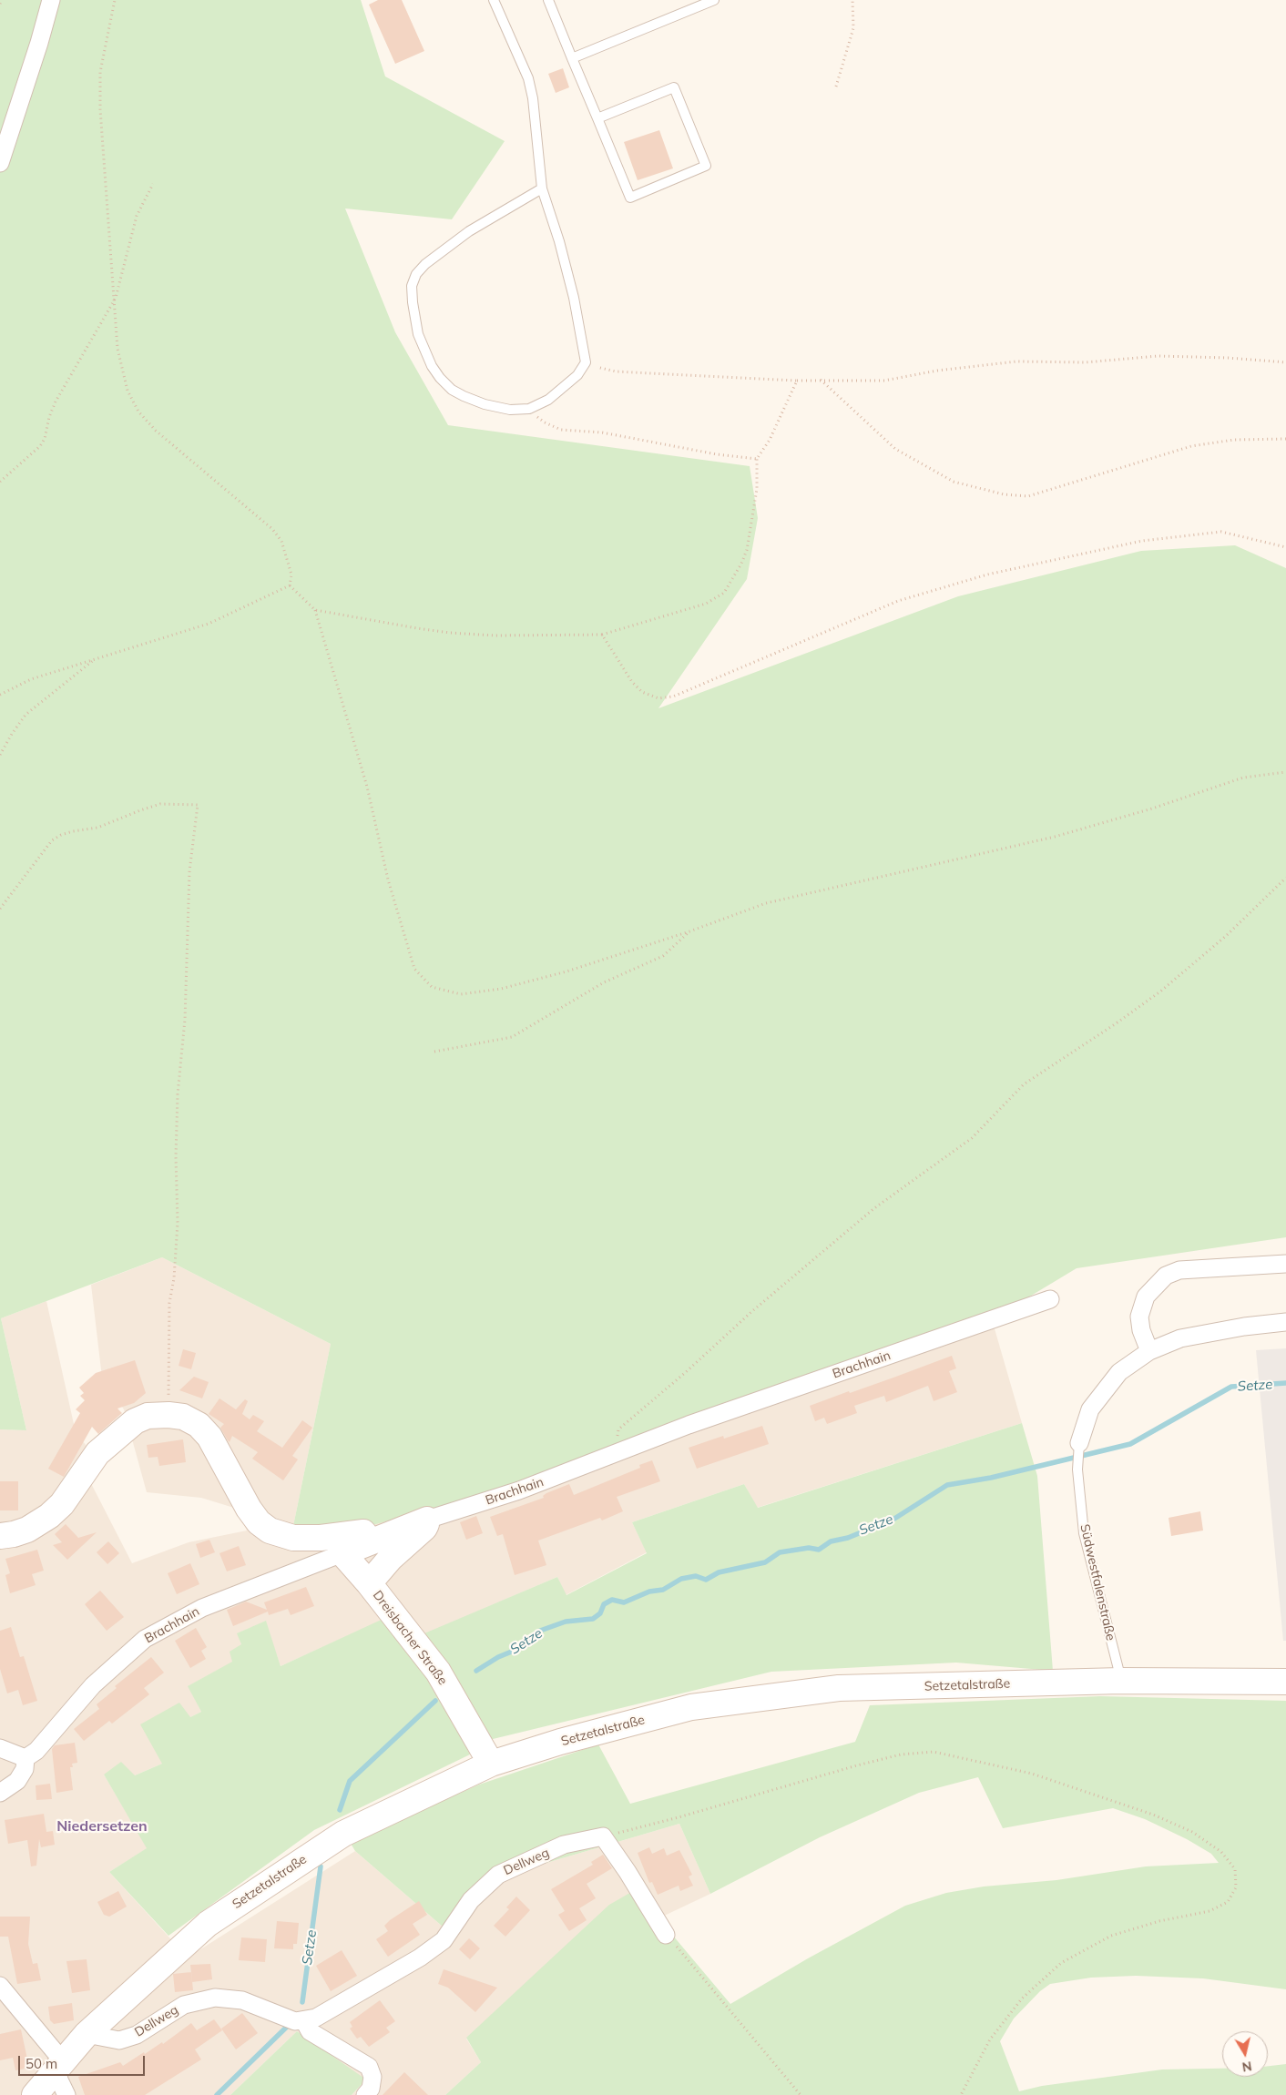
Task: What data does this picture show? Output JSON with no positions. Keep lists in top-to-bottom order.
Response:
{
  "streets": {
    "street": [
      "Brachhain",
      "Südwestfalenstraße",
      "Dreisbacher Straße",
      "Setzetalstraße",
      "Dellweg"
    ]
  },
  "crossings": [
    ["Brachhain", "Dreisbacher Straße"],
    ["Südwestfalenstraße", "Setzetalstraße"],
    ["Dreisbacher Straße", "Setzetalstraße"],
    ["Setzetalstraße", "Dellweg"]
  ],
  "districts": ["Niedersetzen"],
  "water": ["Setze"],
  "scale_bar": "50 m",
  "north": "bottom"
}
